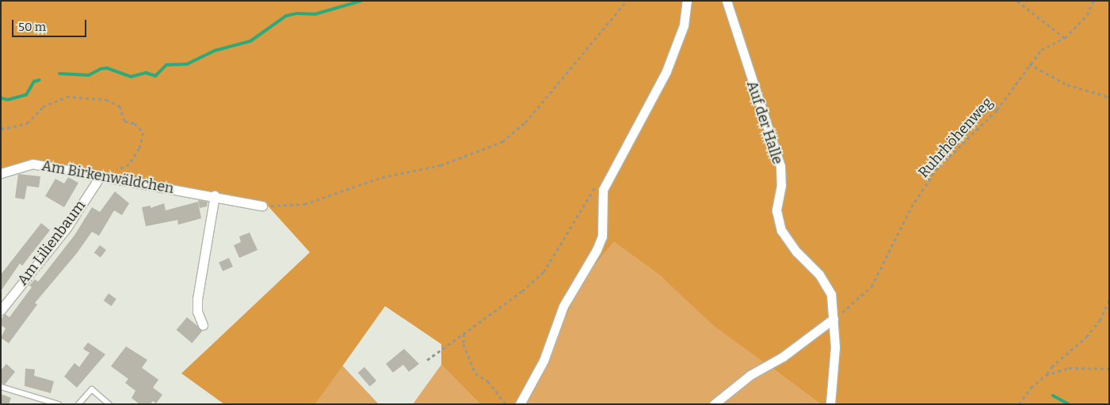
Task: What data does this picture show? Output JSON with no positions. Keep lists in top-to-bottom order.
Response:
{
  "streets": {
    "street": ["Auf der Halle", "Am Birkenwäldchen", "Am Lilienbaum"],
    "path": ["Ruhrhöhenweg"]
  },
  "crossings": [
    ["Auf der Halle", "Ruhrhöhenweg"],
    ["Am Birkenwäldchen", "Am Lilienbaum"]
  ],
  "scale_bar": "50 m"
}
